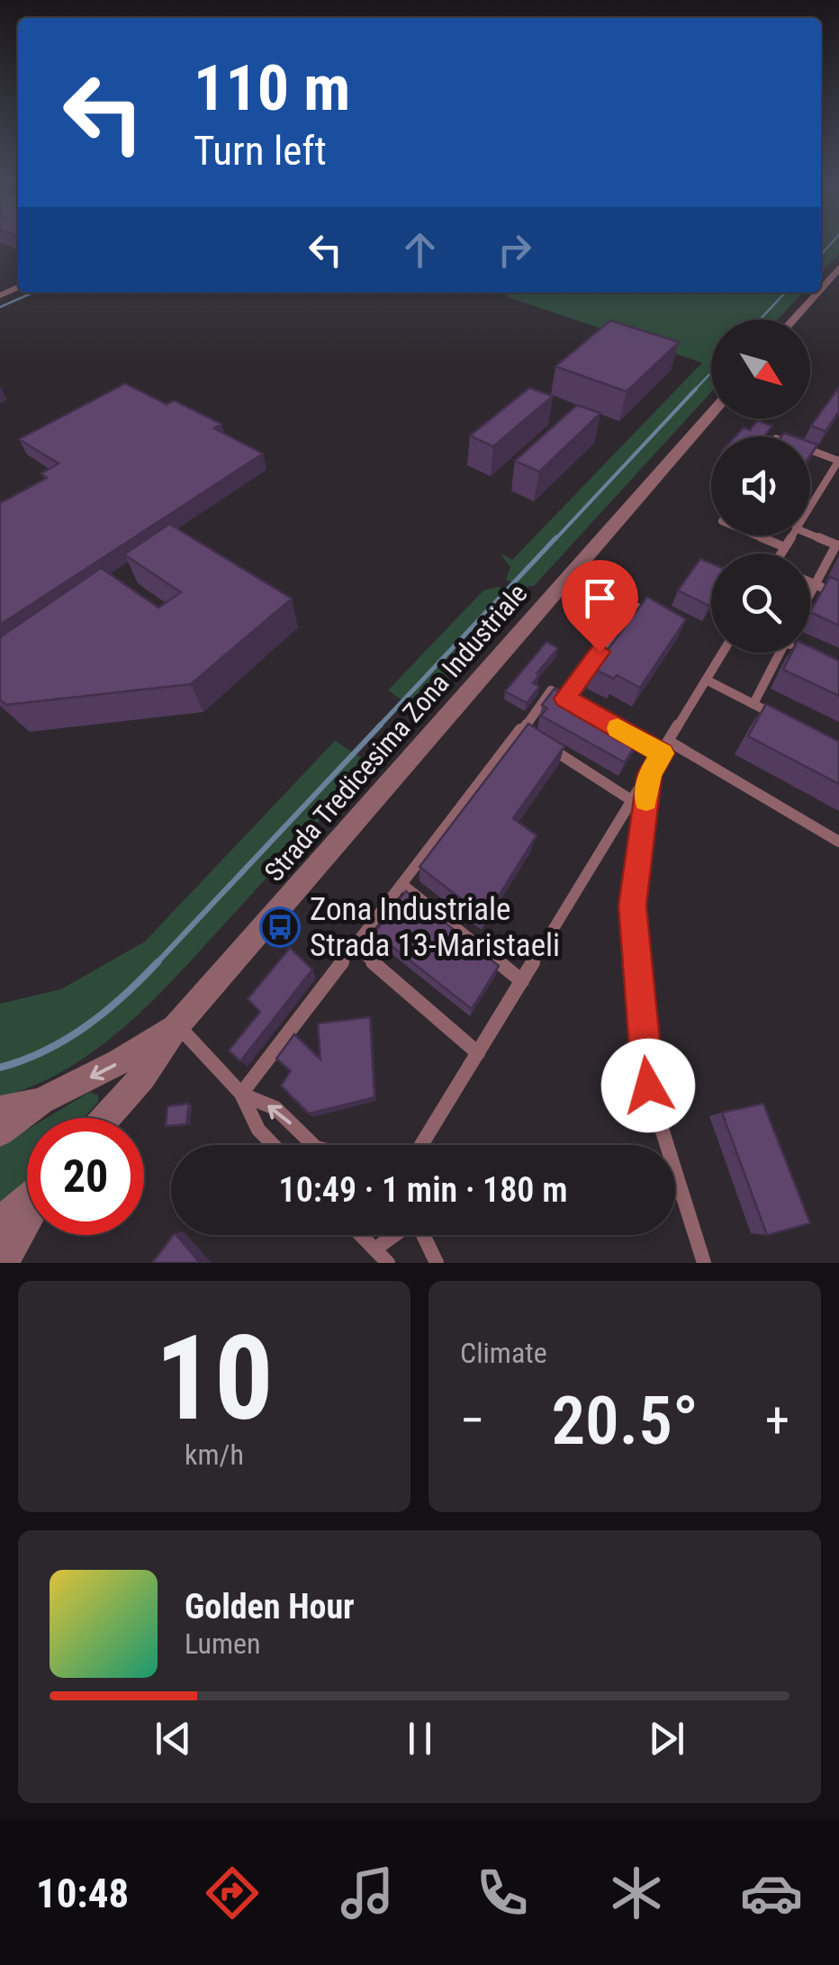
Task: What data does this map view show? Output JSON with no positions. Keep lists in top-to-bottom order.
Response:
{
  "streets": {
    "street": ["Strada Tredicesima Zona Industriale"]
  },
  "places": {
    "bus stop": ["Zona Industriale Strada 13-Maristaeli"]
  },
  "north": "bottom right",
  "page": {
    "turn": ["110 m", "Turn left"],
    "limit": "20",
    "trip": "10:49 · 1 min · 180 m",
    "tile": [
      ["10", "km/h"],
      "Climate"
    ],
    "heat": ["−", "20.5°", "+"],
    "song": ["Golden Hour", "Lumen"],
    "tabs": "10:48"
  }
}
